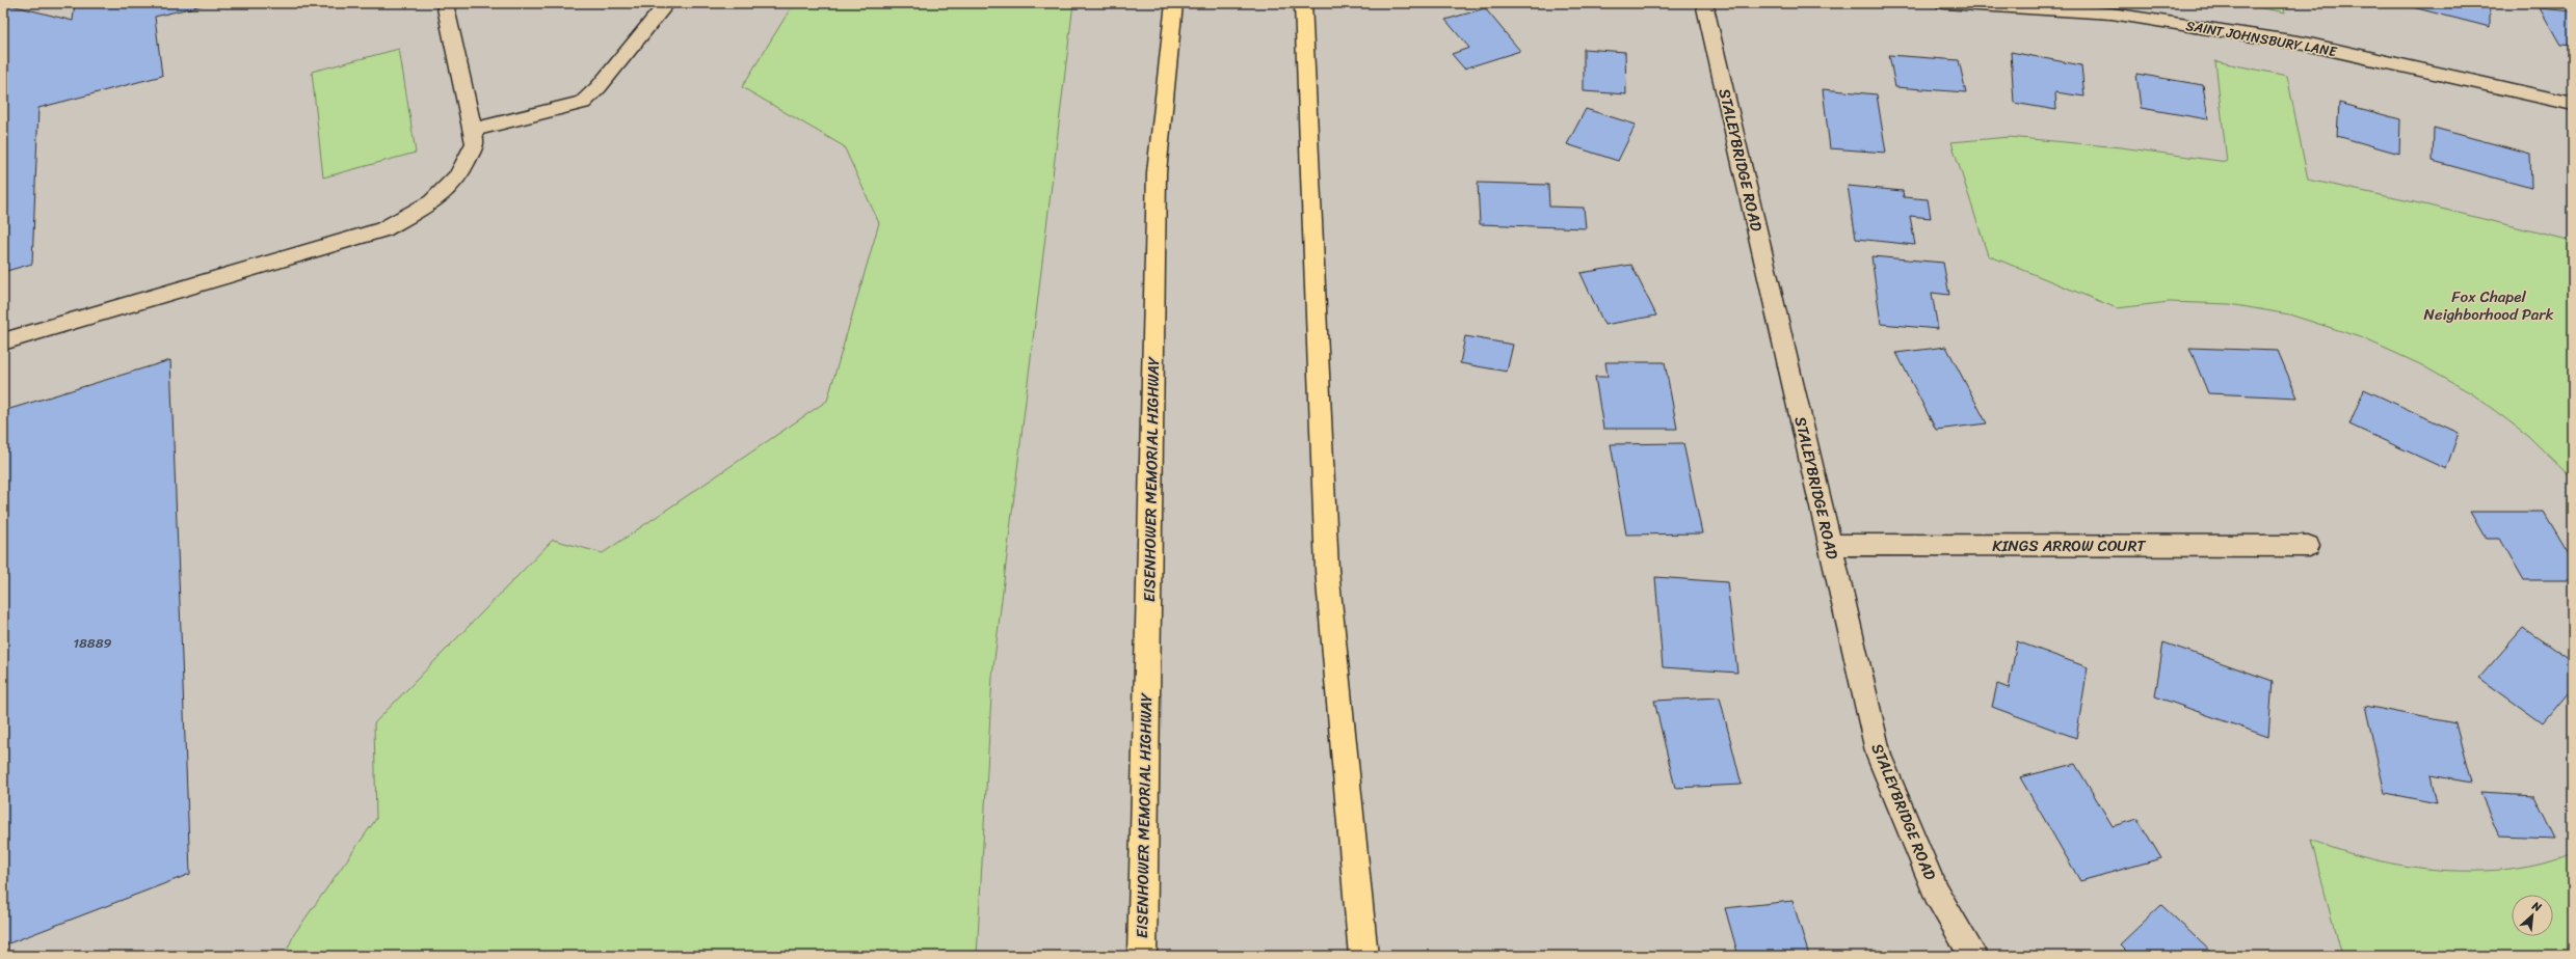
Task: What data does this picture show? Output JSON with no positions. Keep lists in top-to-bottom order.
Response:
{
  "streets": {
    "highway": ["EISENHOWER MEMORIAL HIGHWAY"],
    "street": ["SAINT JOHNSBURY LANE", "STALEYBRIDGE ROAD", "KINGS ARROW COURT"]
  },
  "crossings": [
    ["STALEYBRIDGE ROAD", "KINGS ARROW COURT"]
  ],
  "parks": ["Fox Chapel Neighborhood Park"],
  "house_numbers": ["18889"],
  "north": "top right"
}
